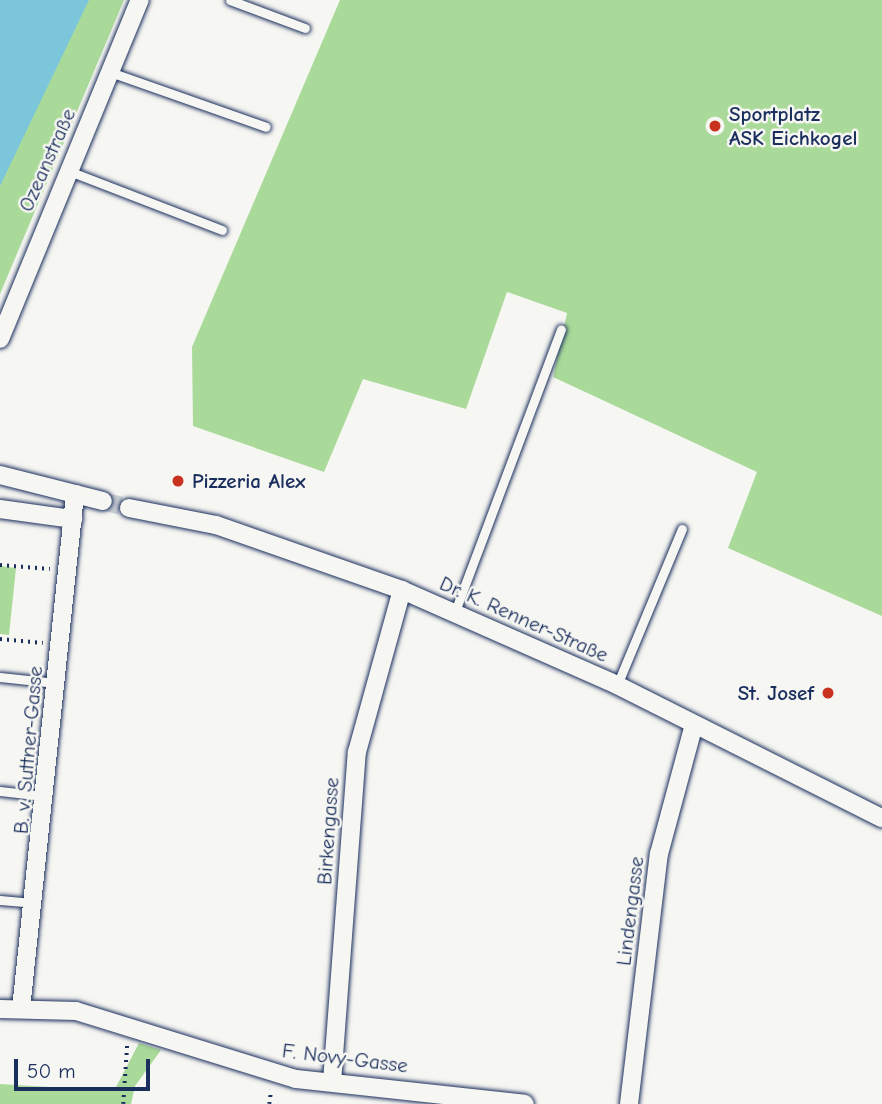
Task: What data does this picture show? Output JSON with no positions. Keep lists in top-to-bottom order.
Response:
{
  "streets": {
    "street": [
      "Ozeanstraße",
      "Dr. K. Renner-Straße",
      "B. v. Suttner-Gasse",
      "Birkengasse",
      "Lindengasse",
      "F. Novy-Gasse"
    ]
  },
  "crossings": [
    ["Dr. K. Renner-Straße", "Birkengasse"],
    ["Dr. K. Renner-Straße", "Lindengasse"],
    ["B. v. Suttner-Gasse", "F. Novy-Gasse"],
    ["Birkengasse", "F. Novy-Gasse"]
  ],
  "places": ["Sportplatz ASK Eichkogel", "Pizzeria Alex", "St. Josef"],
  "scale_bar": "50 m"
}
